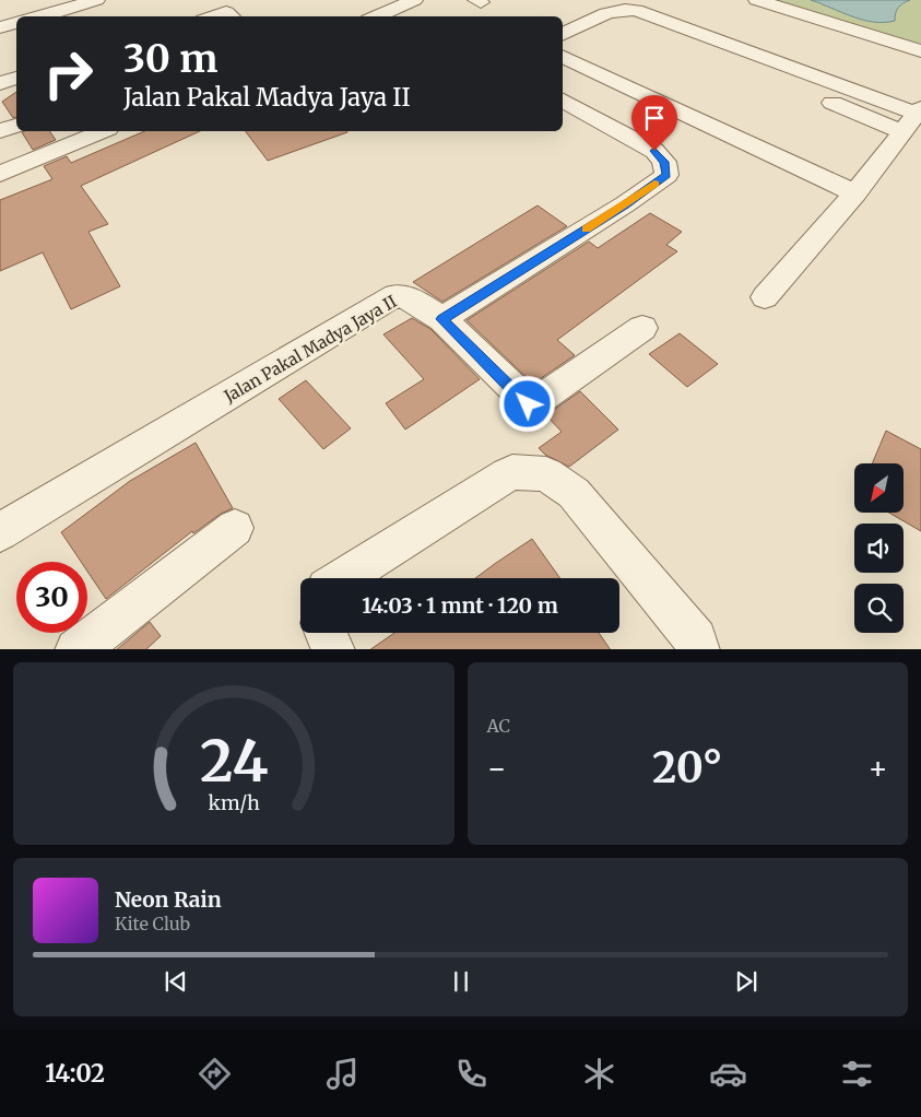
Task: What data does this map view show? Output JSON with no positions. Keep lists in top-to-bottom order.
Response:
{
  "streets": {
    "street": ["Jalan Pakal Madya Jaya II"]
  },
  "north": "bottom left",
  "page": {
    "turn": ["30 m", "Jalan Pakal Madya Jaya II"],
    "limit": "30",
    "trip": "14:03 · 1 mnt · 120 m",
    "tile": "AC",
    "heat": ["−", "20°", "+"],
    "song": ["Neon Rain", "Kite Club"],
    "tabs": "14:02",
    "gauge": ["24", "km/h"]
  }
}
